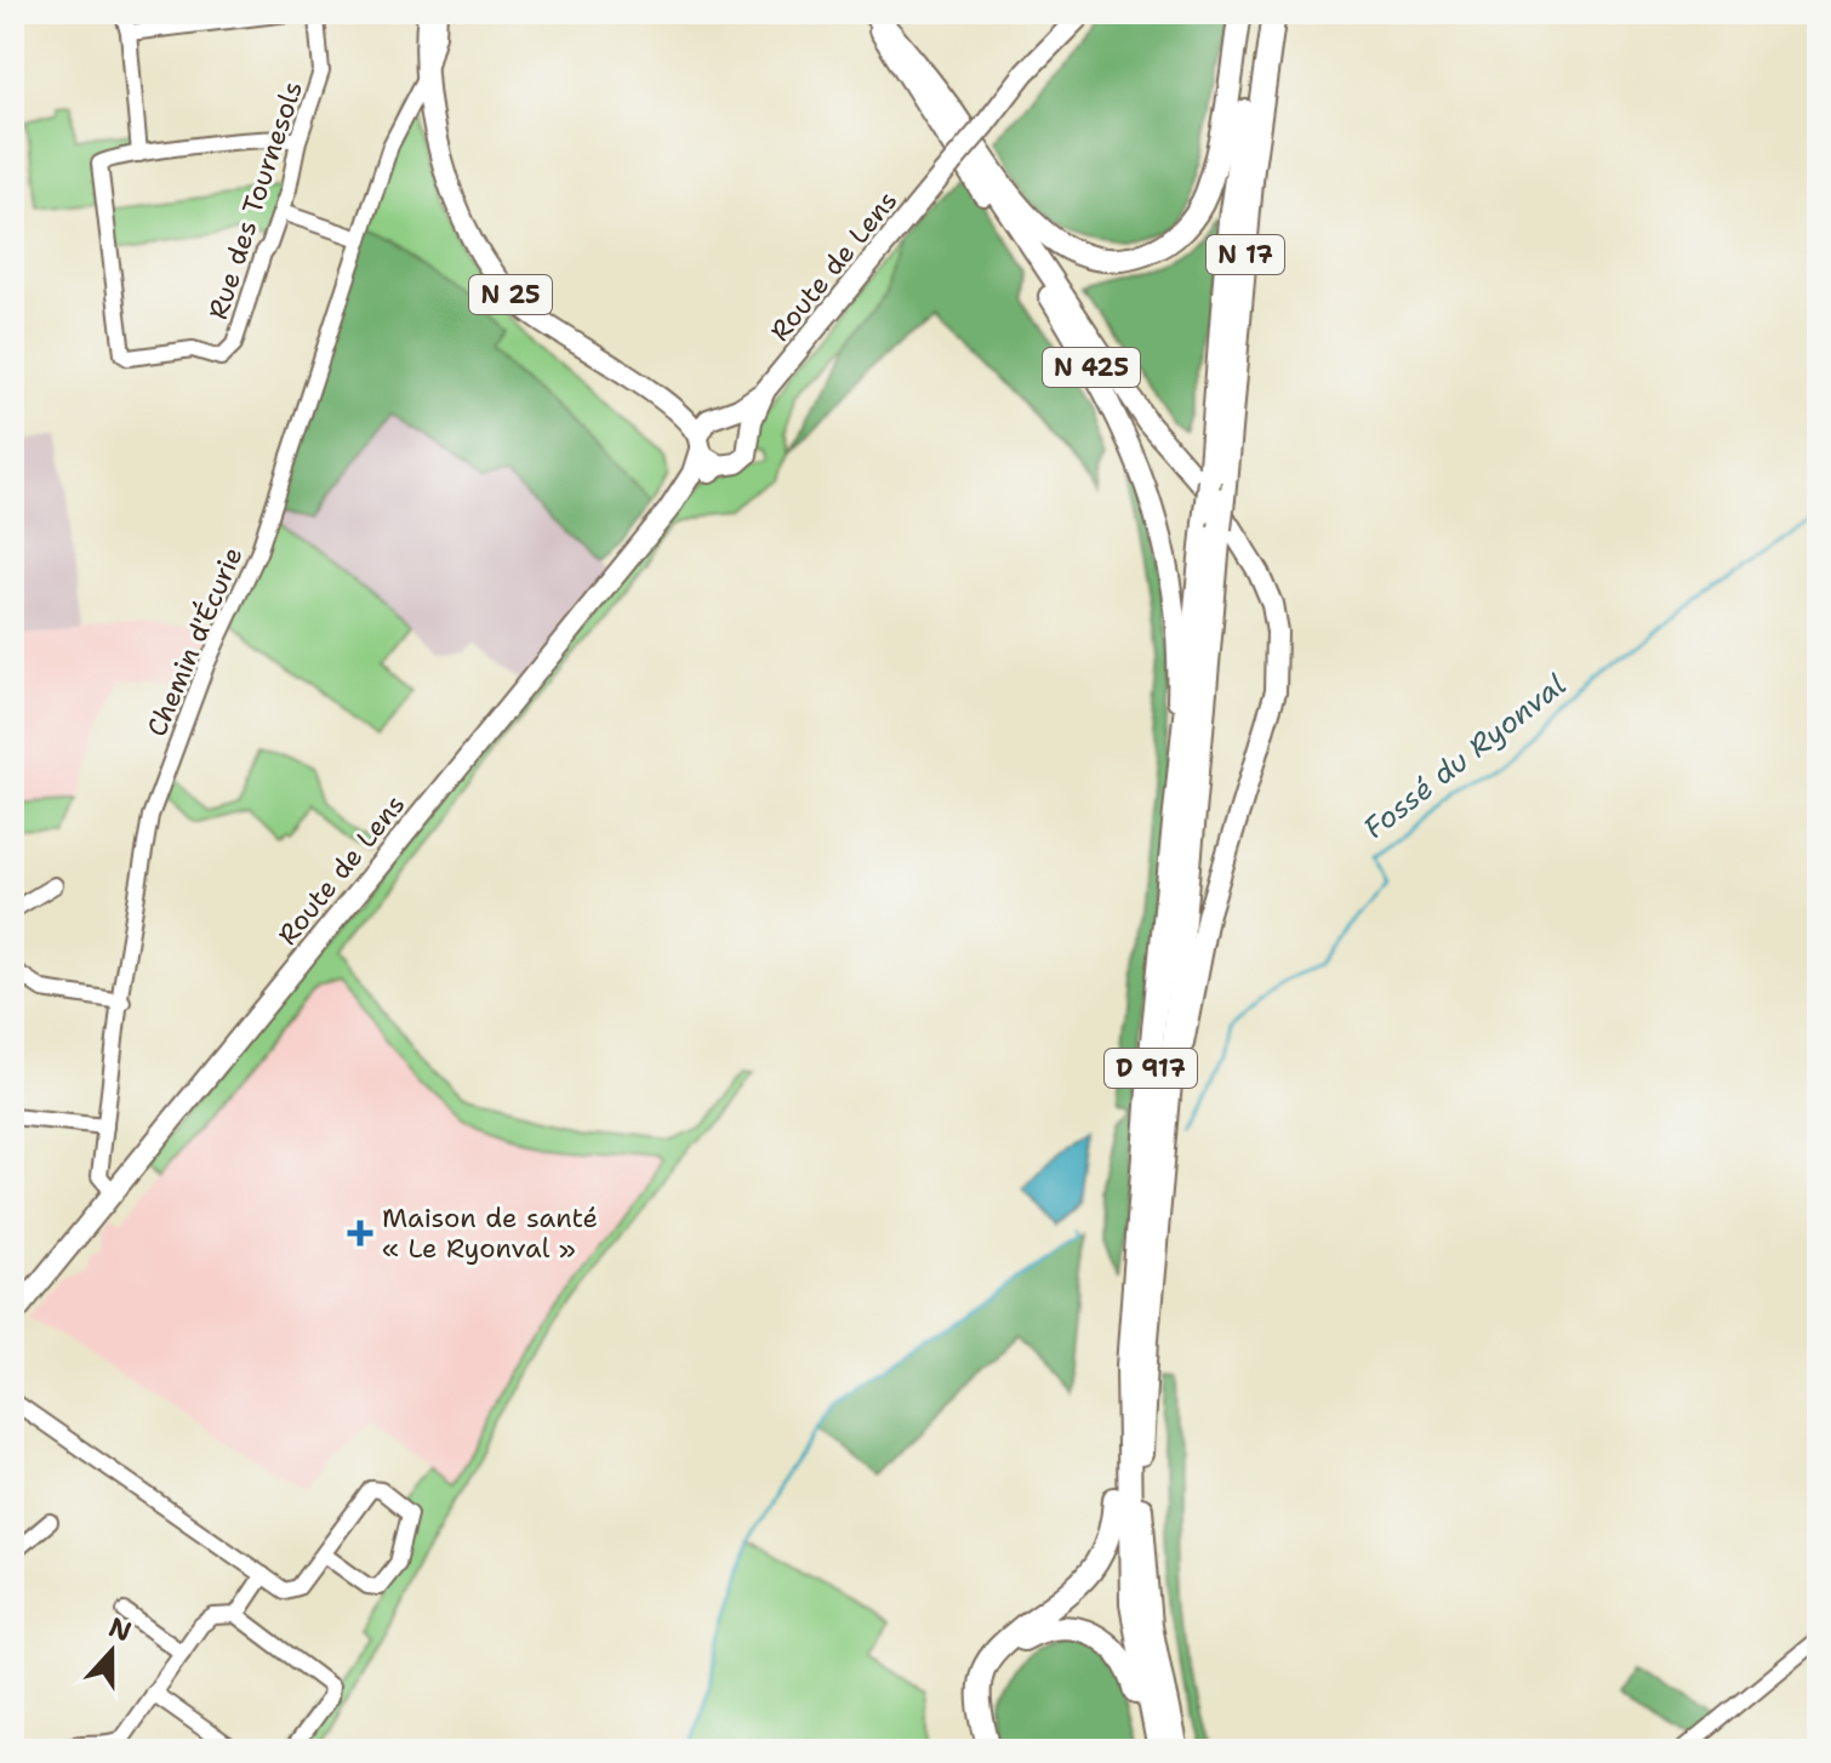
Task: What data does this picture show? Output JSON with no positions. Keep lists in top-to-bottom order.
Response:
{
  "streets": {
    "highway": ["N 17", "D 917"],
    "main road": ["Route de Lens", "N 25", "N 425"],
    "street": ["Rue des Tournesols", "Chemin d'Écurie"]
  },
  "crossings": [
    ["N 17", "D 917"],
    ["Route de Lens", "N 25"],
    ["Route de Lens", "Chemin d'Écurie"],
    ["N 25", "Chemin d'Écurie"],
    ["N 425", "D 917"]
  ],
  "water": ["Fossé du Ryonval"],
  "places": {
    "health": ["Maison de santé « Le Ryonval »"]
  },
  "north": "top"
}
